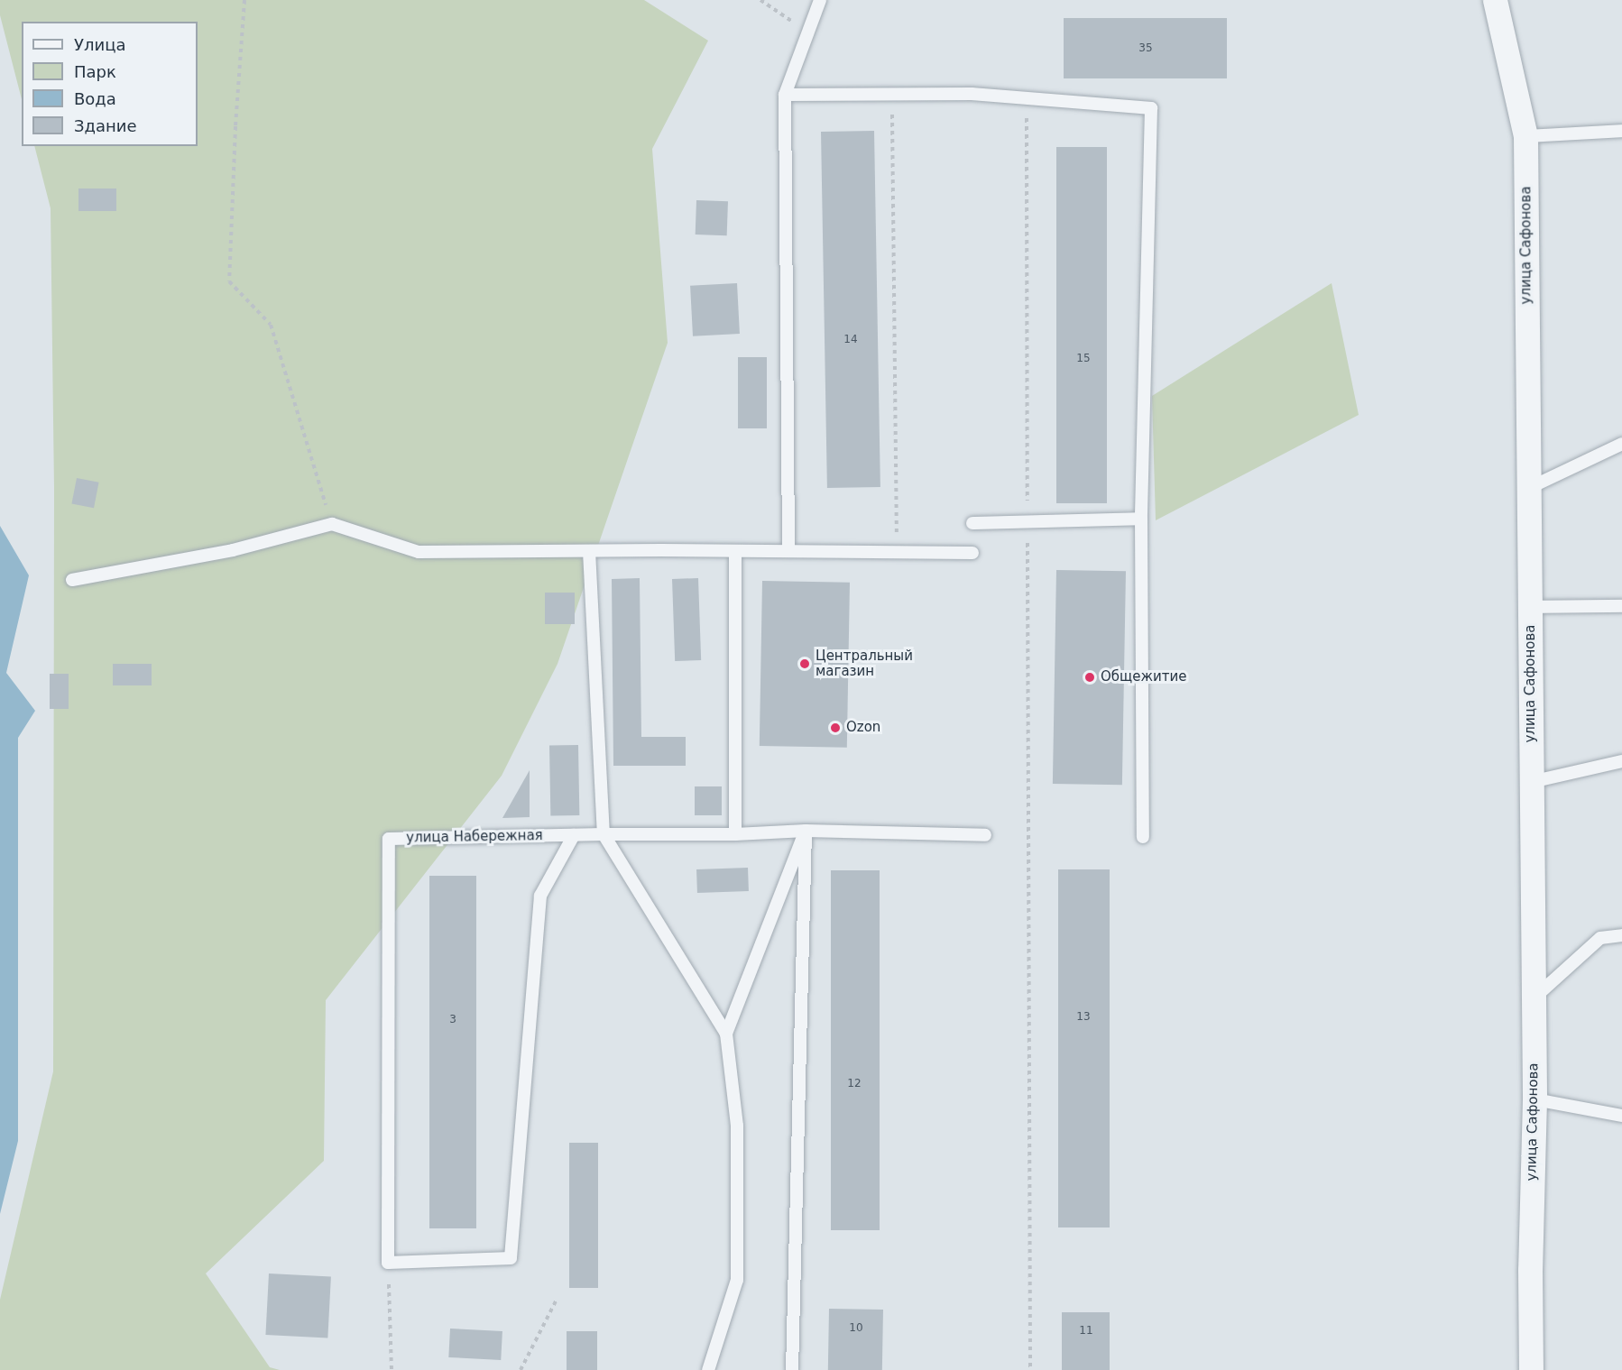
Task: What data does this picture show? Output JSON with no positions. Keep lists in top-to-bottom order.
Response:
{
  "streets": {
    "street": ["улица Сафонова"],
    "lane": ["улица Набережная"]
  },
  "places": ["Центральный магазин", "Общежитие", "Ozon"],
  "house_numbers": [
    "35",
    "14",
    "15",
    "13",
    "3",
    "12",
    "10",
    "11"
  ],
  "legend": [
    "Улица",
    "Парк",
    "Вода",
    "Здание"
  ]
}
